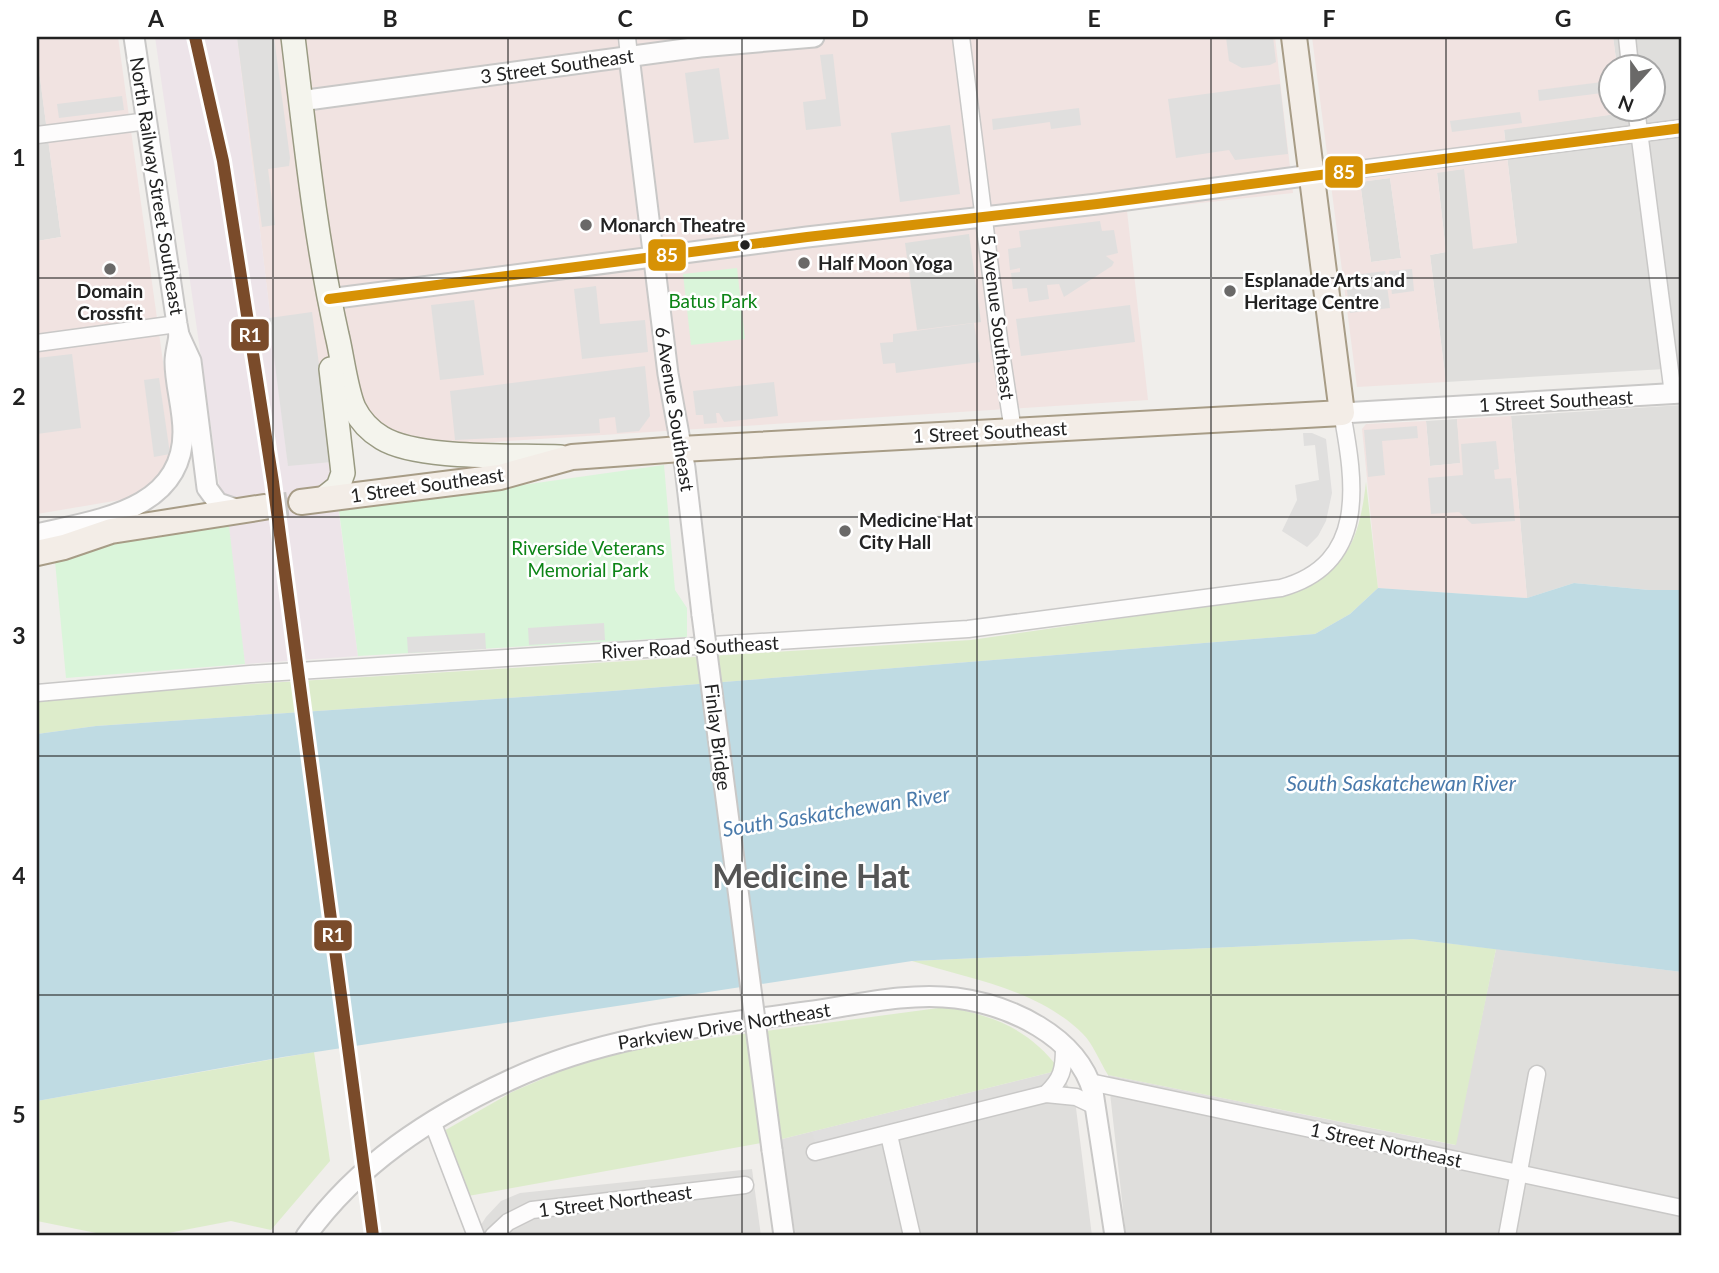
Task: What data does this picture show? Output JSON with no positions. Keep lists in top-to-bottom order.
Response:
{
  "streets": {
    "main road": ["1 Street Southeast"],
    "street": [
      "3 Street Southeast",
      "North Railway Street Southeast",
      "5 Avenue Southeast",
      "6 Avenue Southeast",
      "River Road Southeast",
      "Finlay Bridge",
      "Parkview Drive Northeast",
      "1 Street Northeast"
    ]
  },
  "crossings": [
    ["3 Street Southeast", "6 Avenue Southeast"],
    ["5 Avenue Southeast", "1 Street Southeast"],
    ["1 Street Southeast", "6 Avenue Southeast"],
    ["1 Street Southeast", "River Road Southeast"],
    ["6 Avenue Southeast", "Finlay Bridge"],
    ["Parkview Drive Northeast", "1 Street Northeast"]
  ],
  "districts": ["Medicine Hat"],
  "water": ["South Saskatchewan River"],
  "parks": ["Batus Park", "Riverside Veterans Memorial Park"],
  "places": [
    "Monarch Theatre",
    "Half Moon Yoga",
    "Domain Crossfit",
    "Esplanade Arts and Heritage Centre",
    "Medicine Hat City Hall"
  ],
  "lines": ["transit line R1", "transit line 85"],
  "north": "bottom",
  "grid": {
    "columns": [
      "A",
      "B",
      "C",
      "D",
      "E",
      "F",
      "G"
    ],
    "rows": [
      "1",
      "2",
      "3",
      "4",
      "5"
    ]
  }
}
